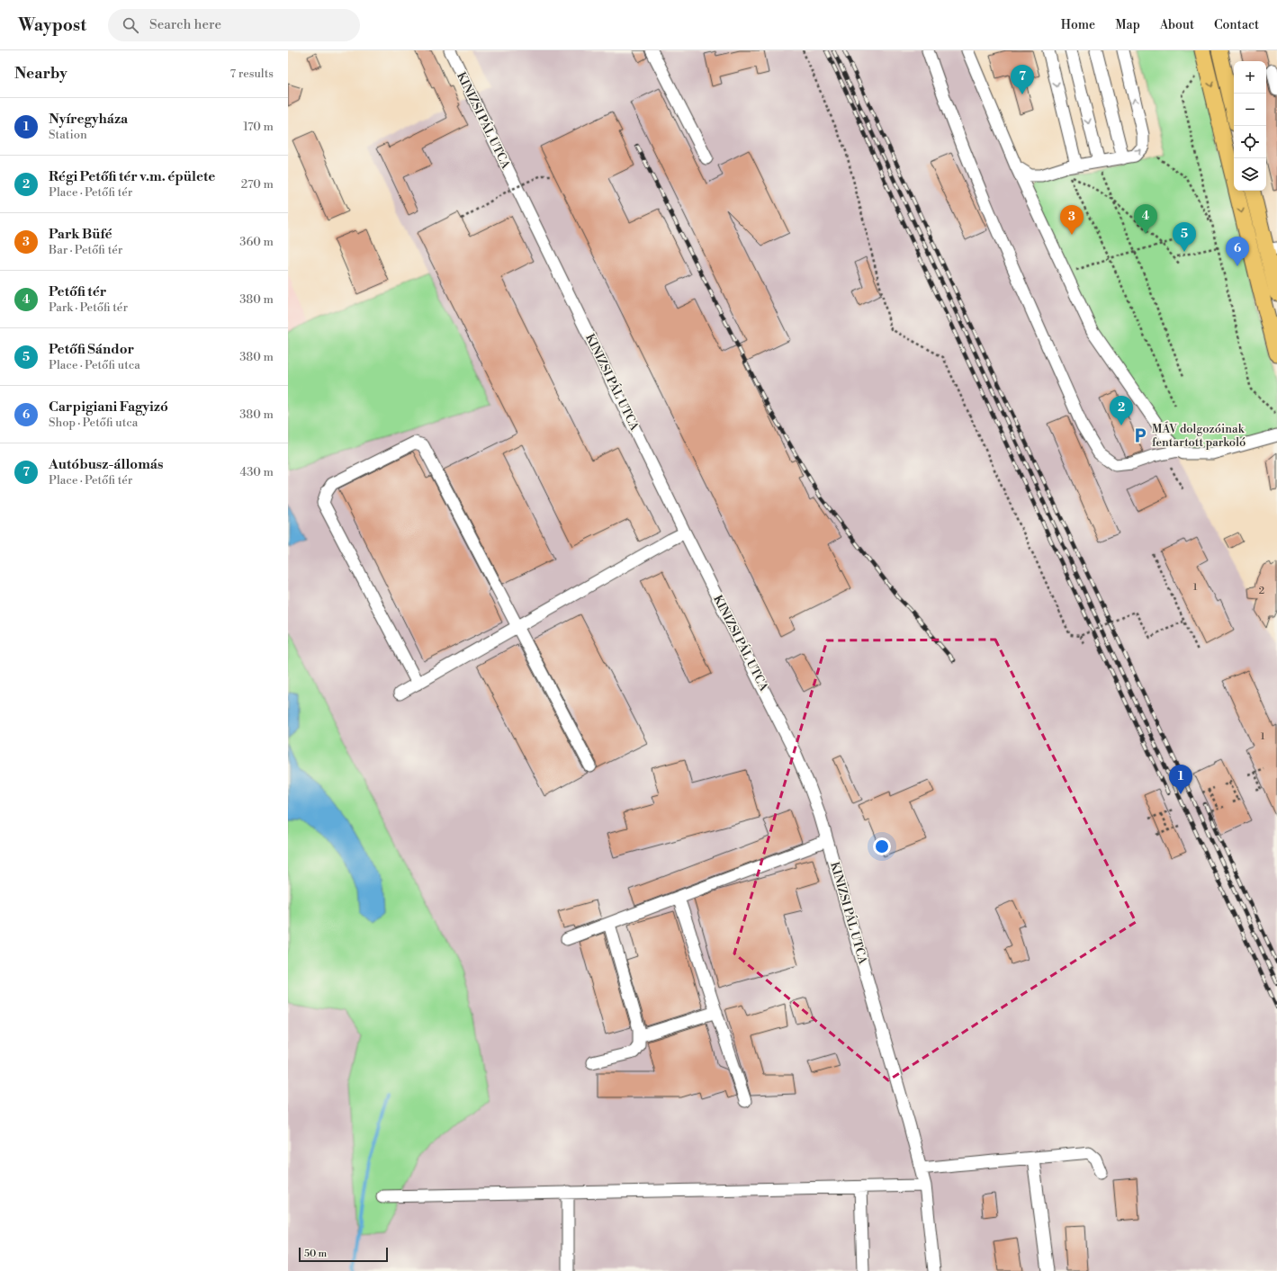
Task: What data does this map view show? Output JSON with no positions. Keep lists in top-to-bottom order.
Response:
{
  "streets": {
    "street": ["KINIZSI PÁL UTCA"]
  },
  "places": {
    "parking": ["MÁV dolgozóinak fentartott parkoló"]
  },
  "house_numbers": ["1", "2", "1"],
  "scale_bar": "50 m",
  "page": {
    "header": "Waypost",
    "search": "Search here",
    "nav": [
      "Home",
      "Map",
      "About",
      "Contact"
    ],
    "heading": ["Nearby", "7 results"],
    "map_buttons": ["+", "−"],
    "pins": [
      "7",
      "4",
      "3",
      "5",
      "6",
      "2",
      "1"
    ],
    "list": [
      {
        "mark": "1",
        "name": "Nyíregyháza",
        "note": "Station",
        "value": "170 m"
      },
      {
        "mark": "2",
        "name": "Régi Petőfi tér v.m. épülete",
        "note": "Place · Petőfi tér",
        "value": "270 m"
      },
      {
        "mark": "3",
        "name": "Park Büfé",
        "note": "Bar · Petőfi tér",
        "value": "360 m"
      },
      {
        "mark": "4",
        "name": "Petőfi tér",
        "note": "Park · Petőfi tér",
        "value": "380 m"
      },
      {
        "mark": "5",
        "name": "Petőfi Sándor",
        "note": "Place · Petőfi utca",
        "value": "380 m"
      },
      {
        "mark": "6",
        "name": "Carpigiani Fagyizó",
        "note": "Shop · Petőfi utca",
        "value": "380 m"
      },
      {
        "mark": "7",
        "name": "Autóbusz-állomás",
        "note": "Place · Petőfi tér",
        "value": "430 m"
      }
    ],
    "scale": "50 m"
  }
}
